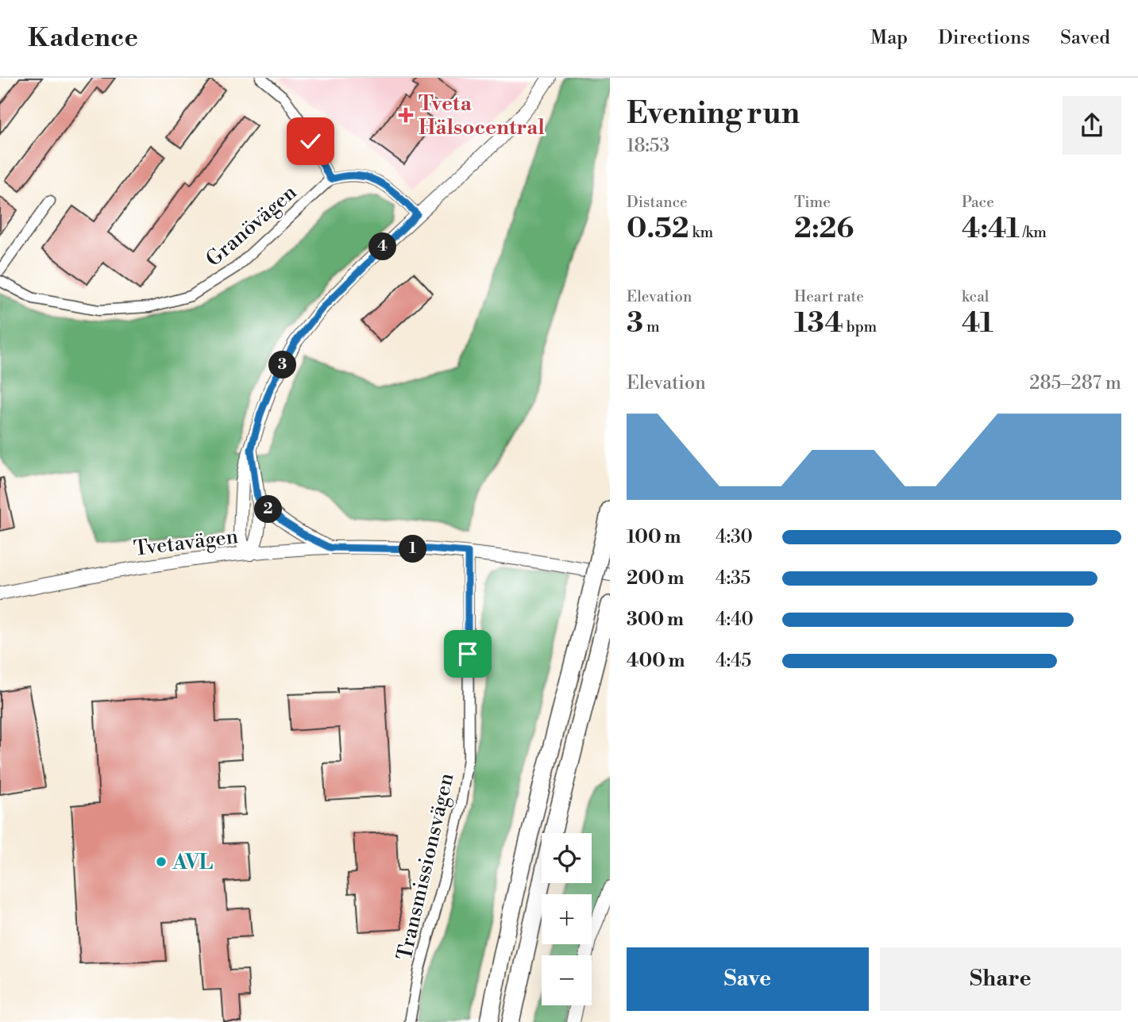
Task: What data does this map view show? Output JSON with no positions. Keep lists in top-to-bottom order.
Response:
{
  "streets": {
    "main road": ["Tvetavägen"],
    "street": ["Granövägen", "Transmissionsvägen"]
  },
  "crossings": [
    ["Tvetavägen", "Transmissionsvägen"]
  ],
  "places": {
    "health": ["Tveta Hälsocentral"],
    "other": ["AVL"]
  },
  "page": {
    "header": "Kadence",
    "nav": ["Map", "Directions", "Saved"],
    "heading": ["Evening run", "18:53"],
    "stats": [
      ["Distance", "0.52 km"],
      ["Time", "2:26"],
      ["Pace", "4:41 /km"],
      ["Elevation", "3 m"],
      ["Heart rate", "134 bpm"],
      ["kcal", "41"]
    ],
    "pins": [
      "4",
      "3",
      "2",
      "1"
    ],
    "chart": ["Elevation", "285–287 m"],
    "list": [
      {
        "name": "100 m",
        "note": "4:30"
      },
      {
        "name": "200 m",
        "note": "4:35"
      },
      {
        "name": "300 m",
        "note": "4:40"
      },
      {
        "name": "400 m",
        "note": "4:45"
      }
    ],
    "map_buttons": ["+", "−"],
    "buttons": ["Save", "Share"]
  }
}
